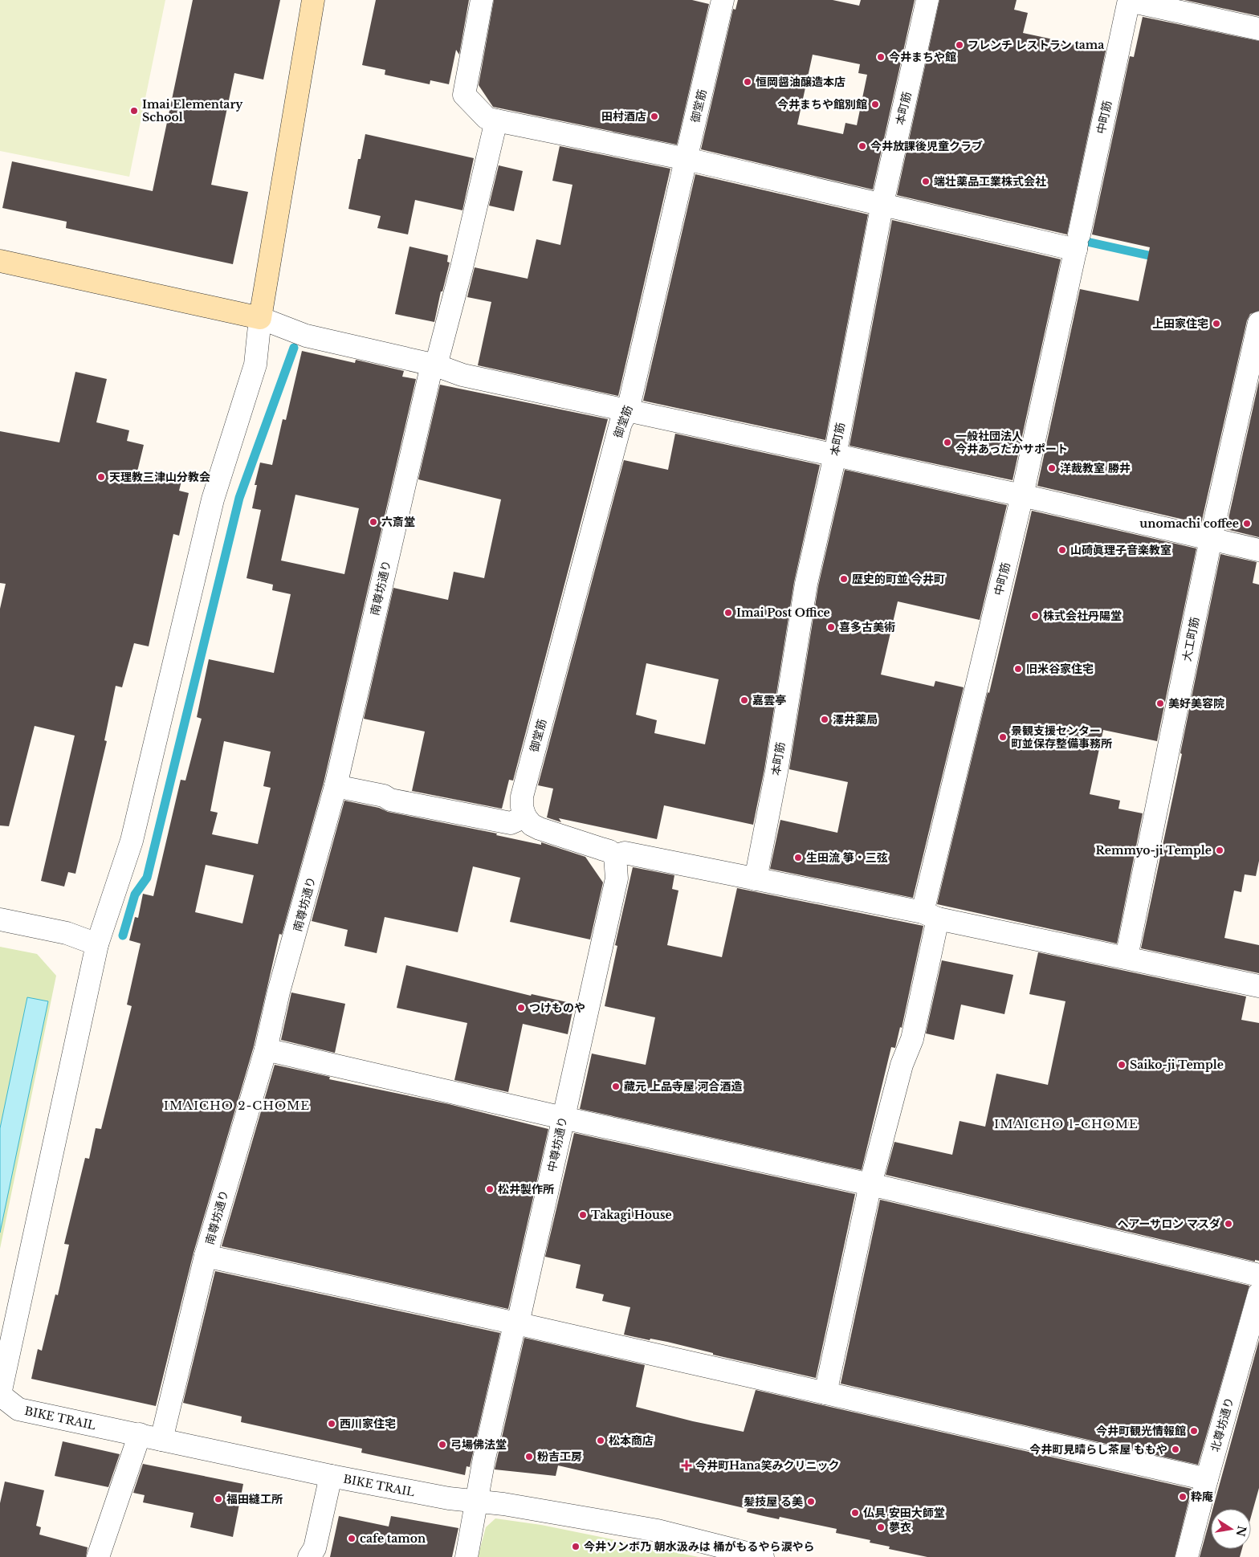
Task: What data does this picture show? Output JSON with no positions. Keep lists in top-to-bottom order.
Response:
{
  "streets": {
    "street": [
      "御堂筋",
      "本町筋",
      "中町筋",
      "南尊坊通り",
      "大工町筋",
      "中尊坊通り",
      "BIKE TRAIL",
      "北尊坊通り"
    ]
  },
  "crossings": [
    ["南尊坊通り", "BIKE TRAIL"],
    ["中尊坊通り", "BIKE TRAIL"]
  ],
  "districts": ["IMAICHO 2-CHOME", "IMAICHO 1-CHOME"],
  "places": {
    "other": [
      "フレンチ レストラン tama",
      "今井まちや館",
      "恒岡醤油醸造本店",
      "今井まちや館別館",
      "Imai Elementary School",
      "田村酒店",
      "今井放課後児童クラブ",
      "端壮薬品工業株式会社",
      "上田家住宅",
      "一般社団法人 今井あったかサポート",
      "洋裁教室 勝井",
      "天理教三津山分教会",
      "六斎堂",
      "unomachi coffee",
      "山碕眞理子音楽教室",
      "歴史的町並 今井町",
      "Imai Post Office",
      "株式会社丹陽堂",
      "喜多古美術",
      "旧米谷家住宅",
      "嘉雲亭",
      "美好美容院",
      "澤井薬局",
      "景観支援センター 町並保存整備事務所",
      "Remmyo-ji Temple",
      "生田流 箏・三弦",
      "つけものや",
      "Saiko-ji Temple",
      "藏元 上品寺屋 河合酒造",
      "松井製作所",
      "Takagi House",
      "ヘアーサロン マスダ",
      "西川家住宅",
      "今井町観光情報館",
      "松本商店",
      "弓場佛法堂",
      "今井町見晴らし茶屋 ももや",
      "粉吉工房",
      "粋庵",
      "福田縫工所",
      "髪技屋 る美",
      "仏具 安田大師堂",
      "夢衣",
      "cafe tamon",
      "今井ソンボ乃 朝水汲みは 桶がもるやら涙やら"
    ],
    "health": ["今井町Hana笑みクリニック"]
  },
  "north": "right"
}
